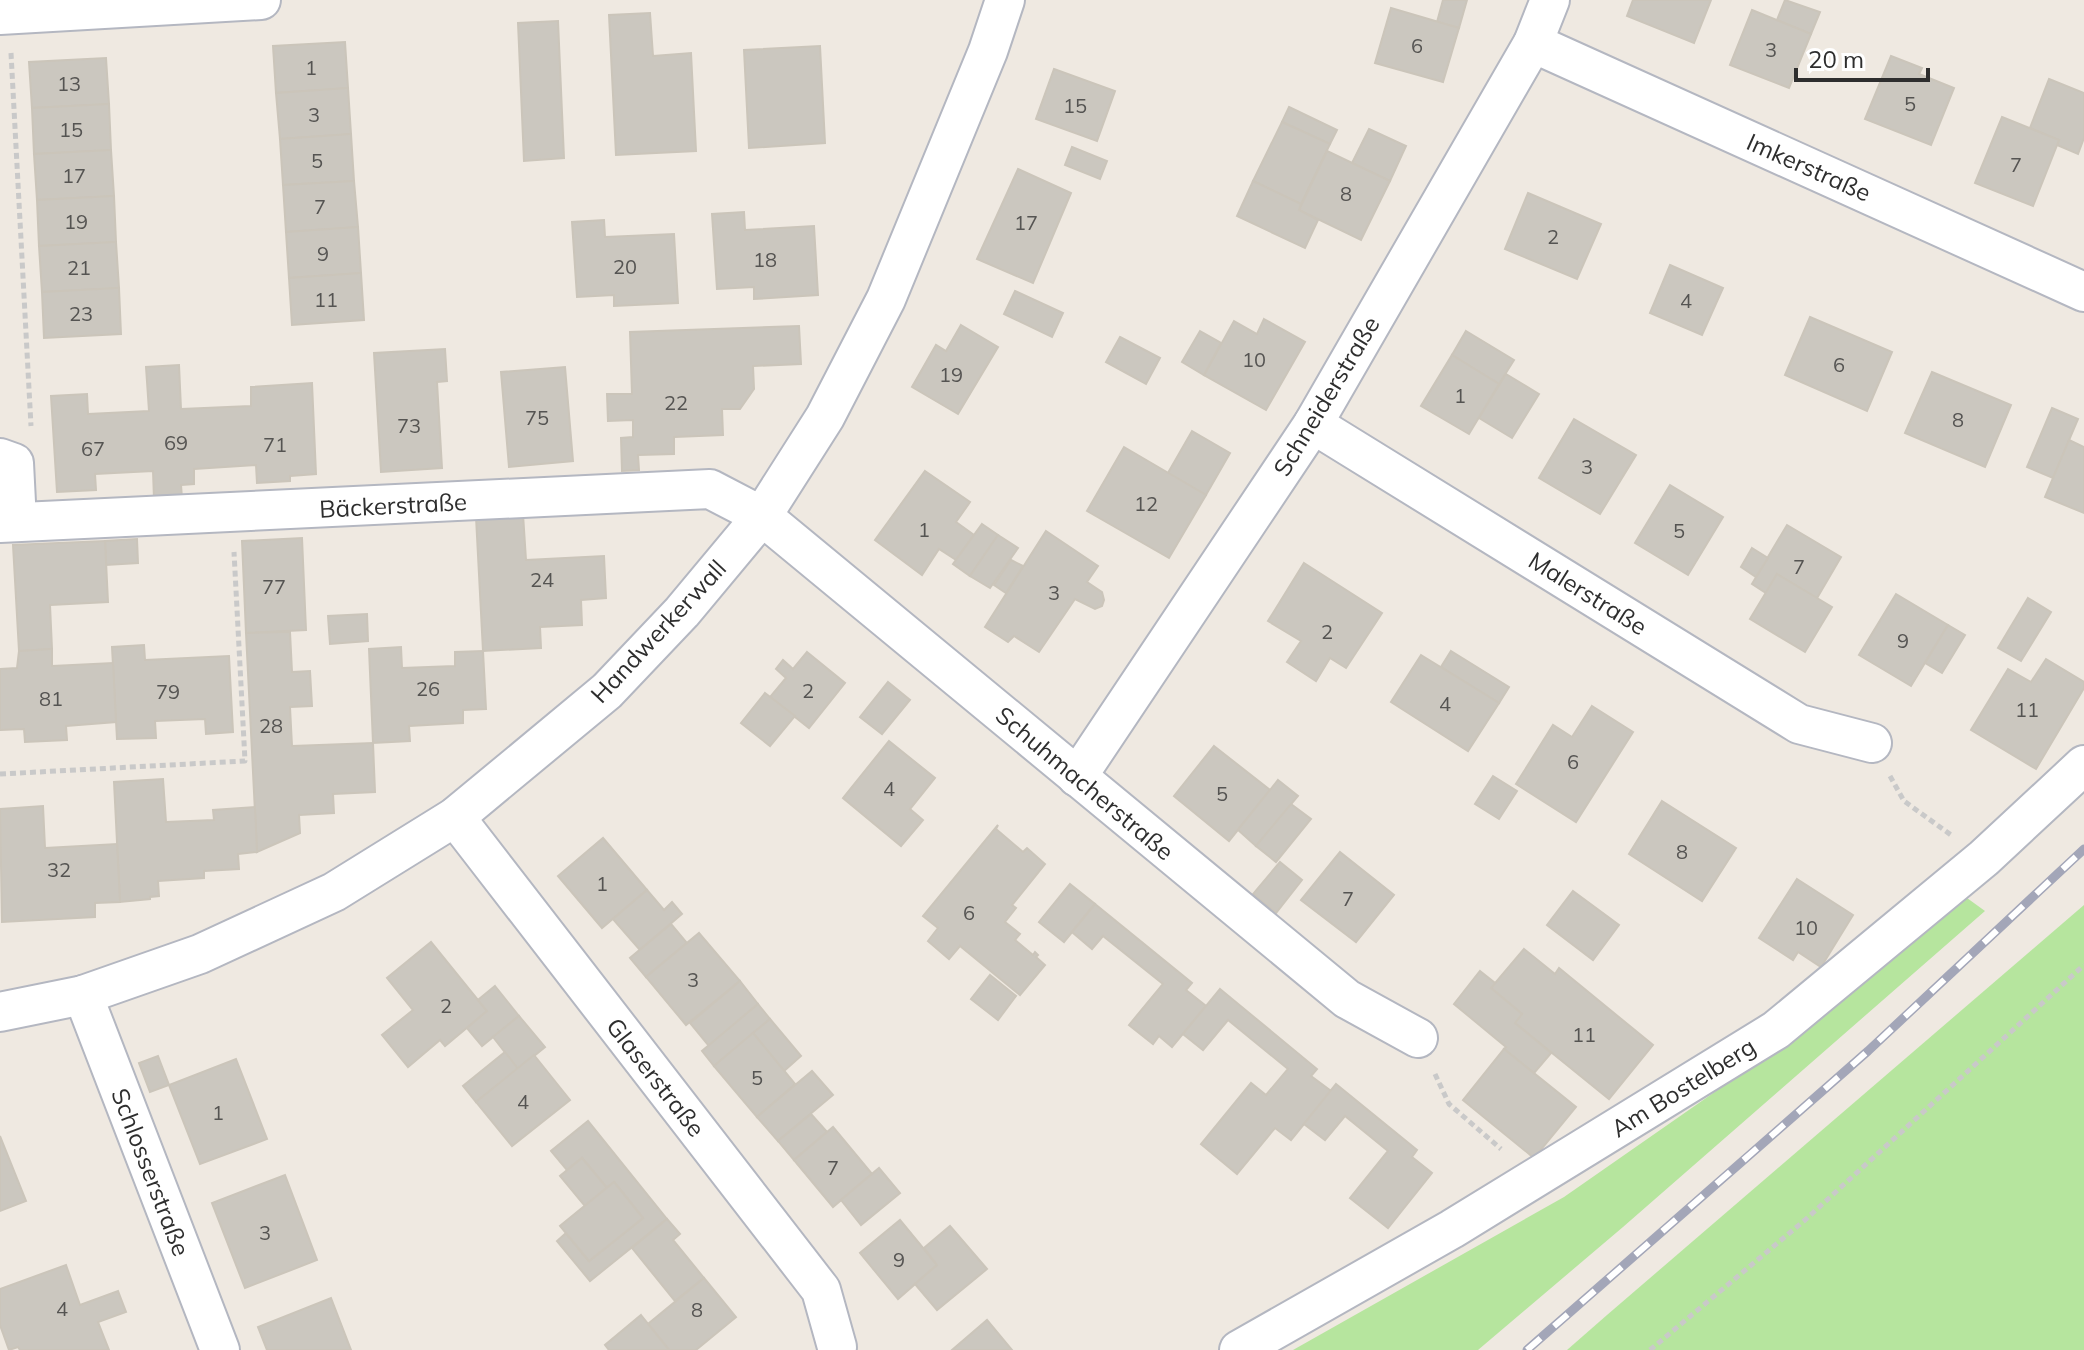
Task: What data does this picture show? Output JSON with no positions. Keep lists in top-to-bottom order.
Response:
{
  "streets": {
    "street": [
      "Imkerstraße",
      "Schneiderstraße",
      "Bäckerstraße",
      "Malerstraße",
      "Handwerkerwall",
      "Schuhmacherstraße",
      "Glaserstraße",
      "Am Bostelberg",
      "Schlosserstraße"
    ]
  },
  "crossings": [
    ["Imkerstraße", "Schneiderstraße"],
    ["Schneiderstraße", "Malerstraße"],
    ["Schneiderstraße", "Schuhmacherstraße"],
    ["Bäckerstraße", "Handwerkerwall"],
    ["Bäckerstraße", "Schuhmacherstraße"],
    ["Handwerkerwall", "Schuhmacherstraße"],
    ["Handwerkerwall", "Glaserstraße"],
    ["Handwerkerwall", "Schlosserstraße"]
  ],
  "house_numbers": [
    "6",
    "3",
    "1",
    "13",
    "5",
    "15",
    "3",
    "15",
    "5",
    "7",
    "17",
    "8",
    "7",
    "19",
    "17",
    "2",
    "9",
    "18",
    "20",
    "21",
    "11",
    "4",
    "23",
    "10",
    "6",
    "19",
    "1",
    "22",
    "75",
    "8",
    "73",
    "69",
    "71",
    "67",
    "3",
    "12",
    "1",
    "5",
    "7",
    "24",
    "77",
    "3",
    "2",
    "9",
    "26",
    "2",
    "79",
    "81",
    "4",
    "11",
    "28",
    "6",
    "4",
    "5",
    "8",
    "32",
    "1",
    "7",
    "6",
    "10",
    "3",
    "2",
    "11",
    "5",
    "4",
    "1",
    "7",
    "3",
    "9",
    "4",
    "8"
  ],
  "scale_bar": "20 m"
}
